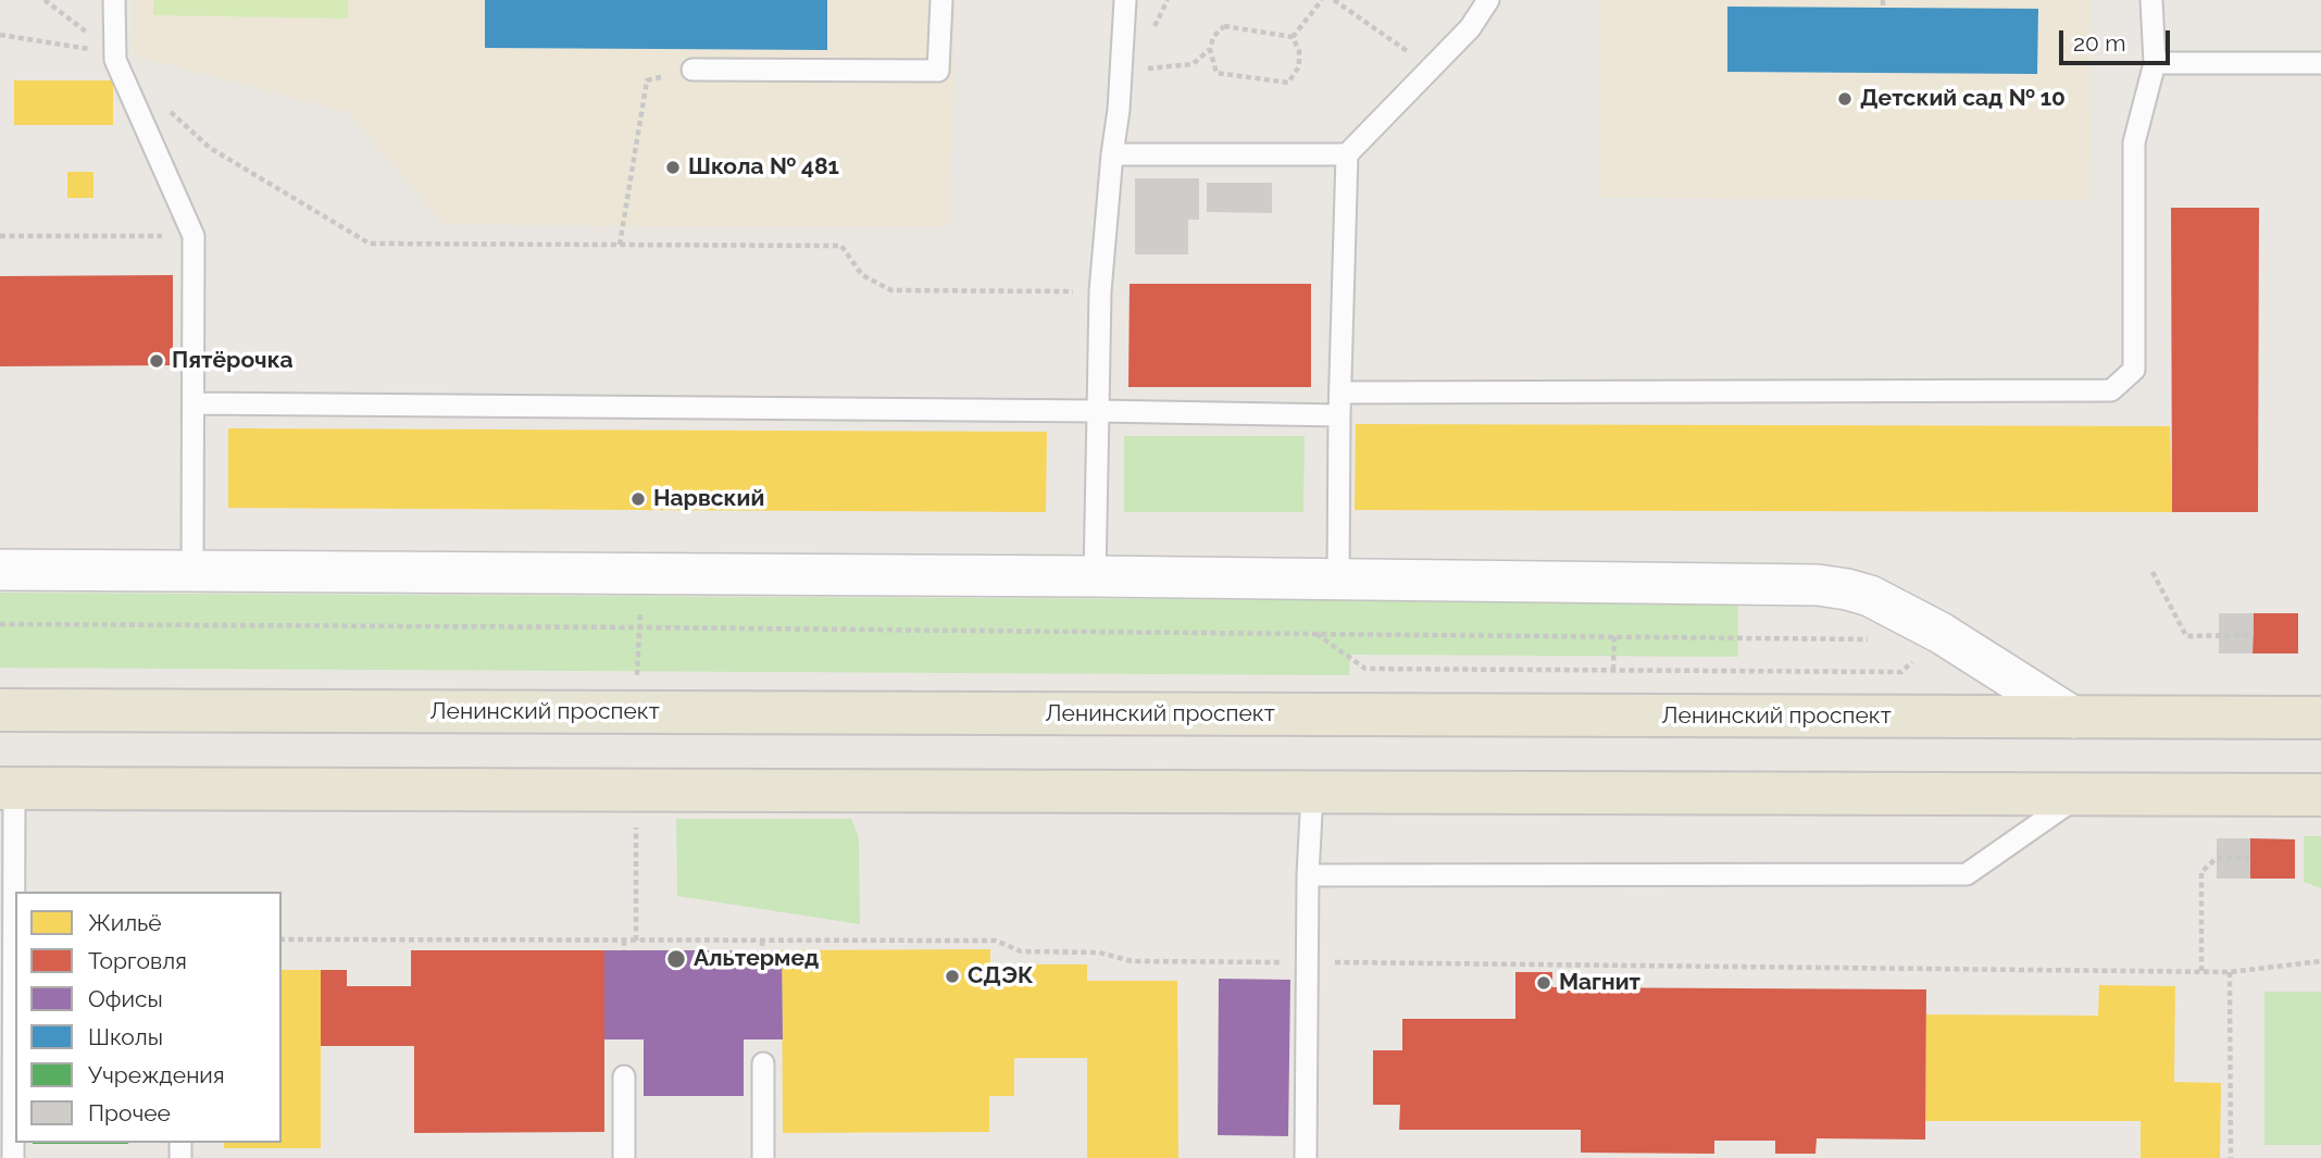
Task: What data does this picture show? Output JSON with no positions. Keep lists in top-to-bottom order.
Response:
{
  "streets": {
    "main road": ["Ленинский проспект"]
  },
  "places": [
    "Детский сад № 10",
    "Школа № 481",
    "Пятёрочка",
    "Нарвский",
    "Альтермед",
    "СДЭК",
    "Магнит"
  ],
  "legend": [
    "Жильё",
    "Торговля",
    "Офисы",
    "Школы",
    "Учреждения",
    "Прочее"
  ],
  "scale_bar": "20 m"
}
